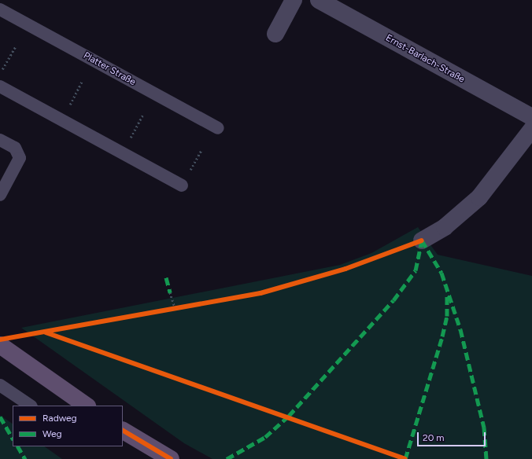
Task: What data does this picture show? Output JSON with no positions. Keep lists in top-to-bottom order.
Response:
{
  "streets": {
    "street": ["Ernst-Barlach-Straße"],
    "lane": ["Platter Straße"]
  },
  "legend": ["Radweg", "Weg"],
  "scale_bar": "20 m"
}
